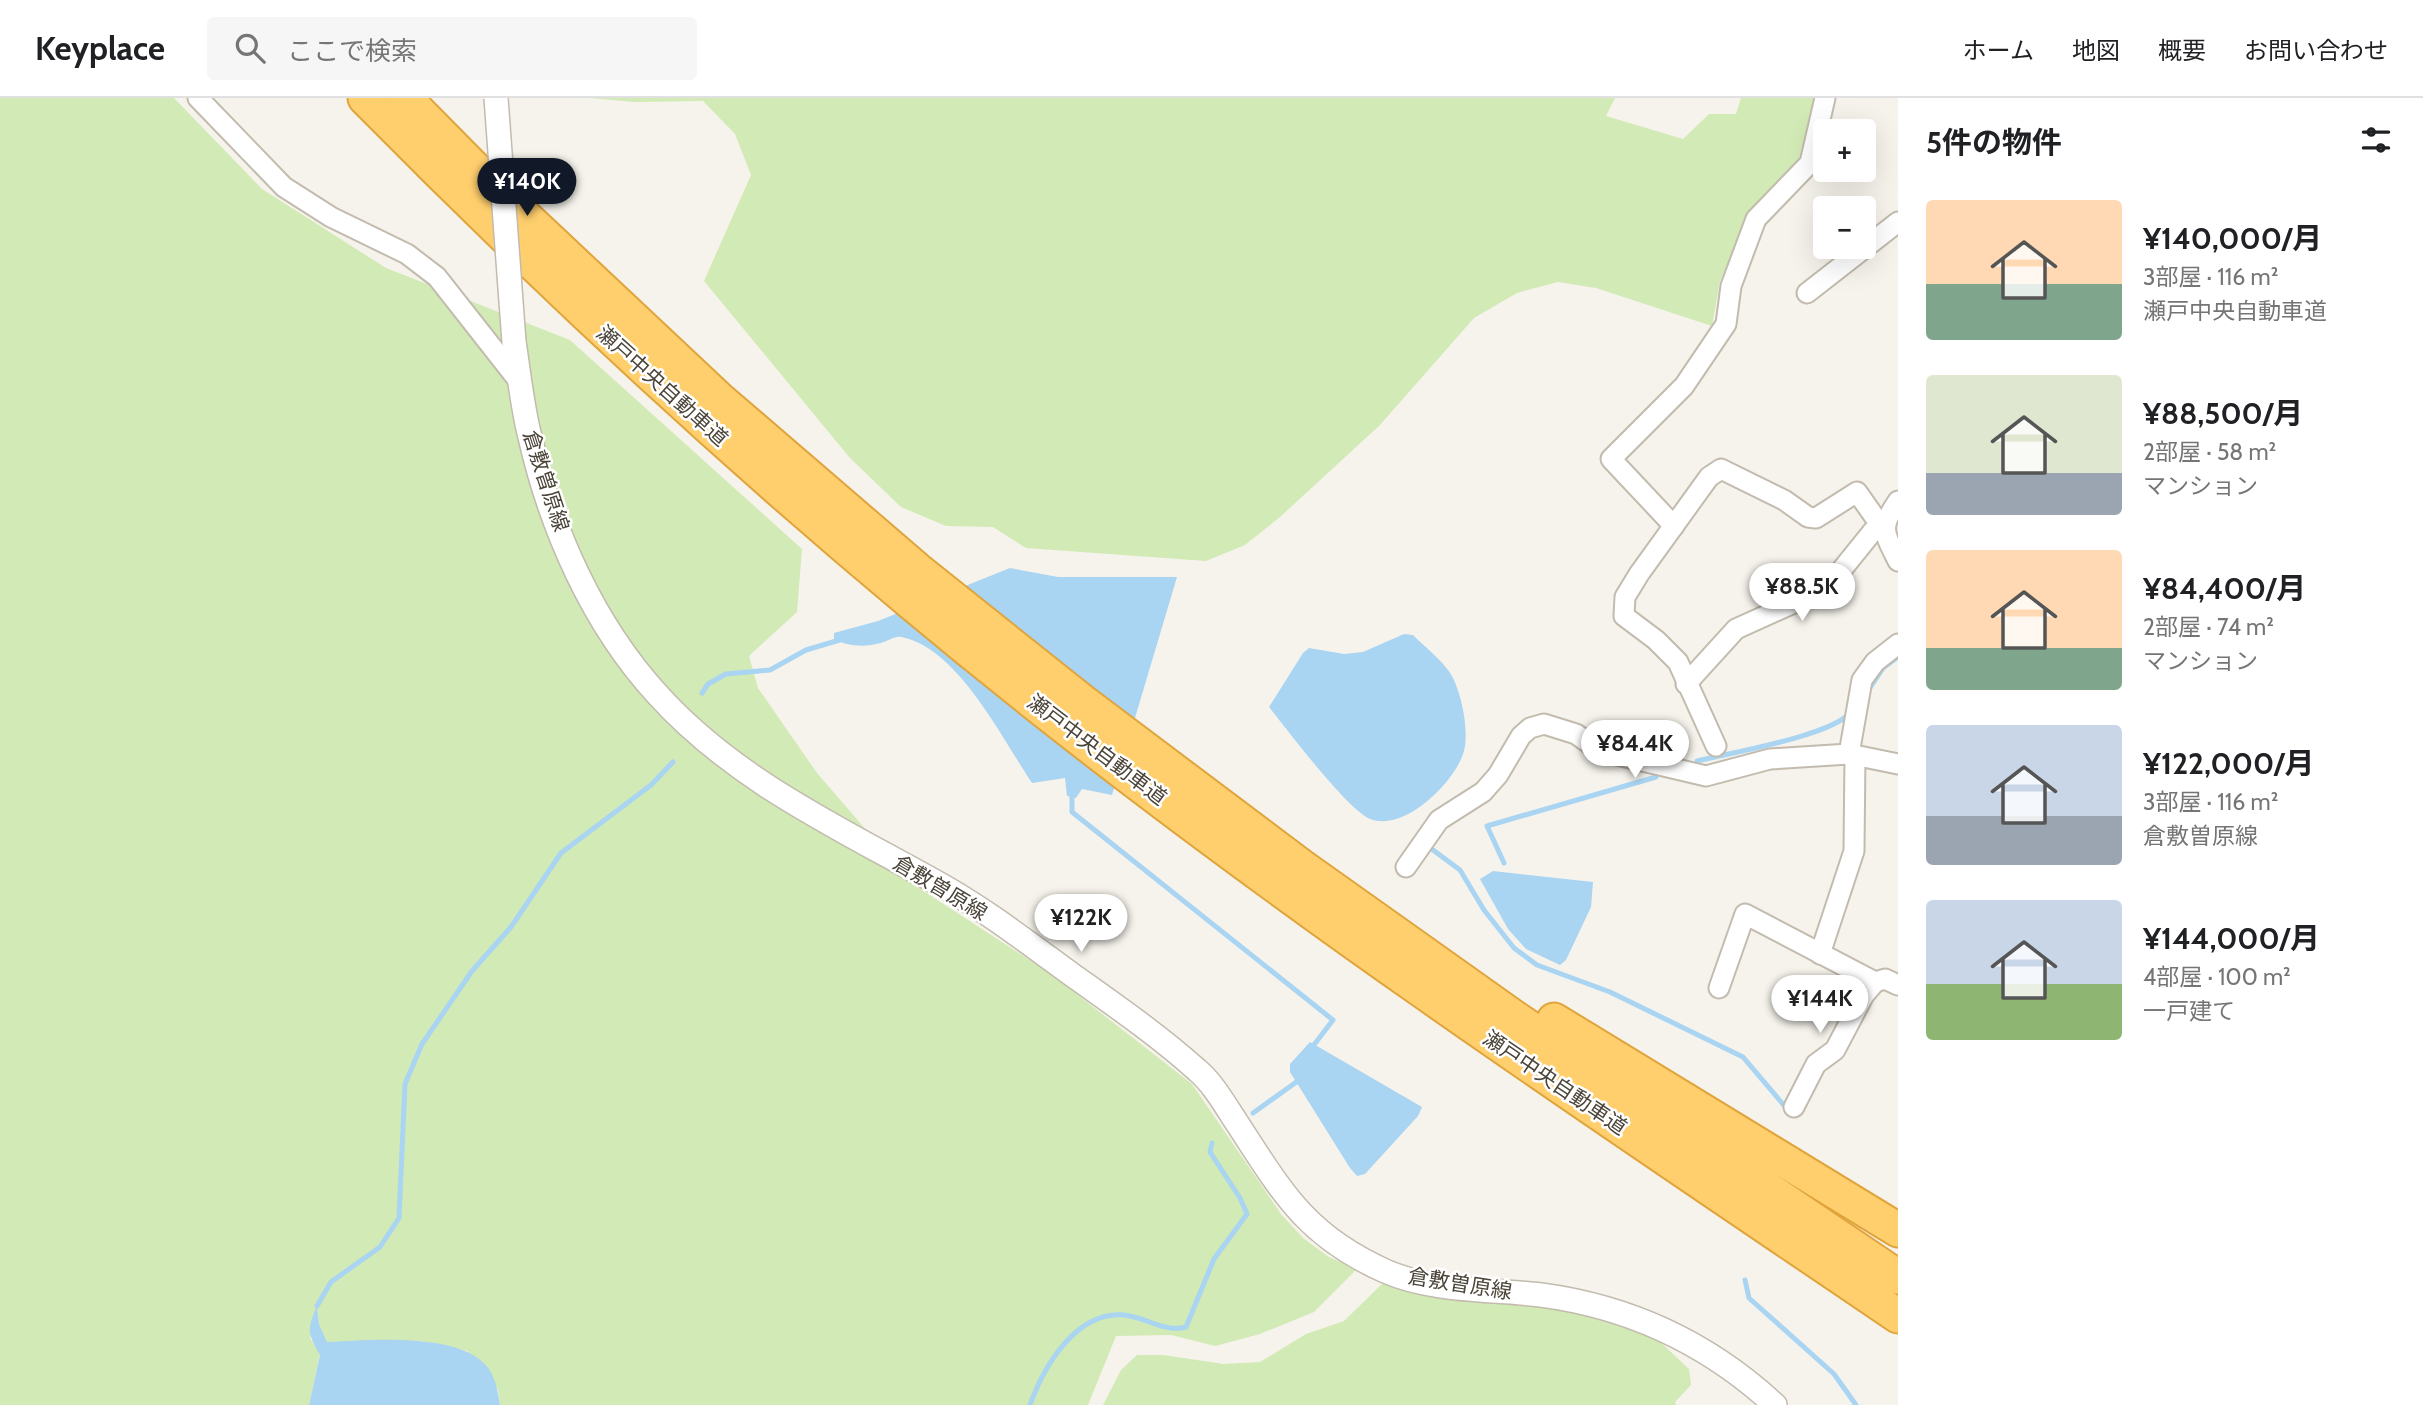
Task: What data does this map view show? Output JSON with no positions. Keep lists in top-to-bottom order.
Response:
{
  "streets": {
    "highway": ["瀬戸中央自動車道"],
    "street": ["倉敷曽原線"]
  },
  "page": {
    "header": "Keyplace",
    "search": "ここで検索",
    "nav": [
      "ホーム",
      "地図",
      "概要",
      "お問い合わせ"
    ],
    "heading": "5件の物件",
    "map_buttons": ["+", "−"],
    "price": [
      "¥140K",
      "¥88.5K",
      "¥84.4K",
      "¥122K",
      "¥144K"
    ],
    "list": [
      {
        "name": "¥140,000/月",
        "note": "3部屋 · 116 m² · 瀬戸中央自動車道"
      },
      {
        "name": "¥88,500/月",
        "note": "2部屋 · 58 m² · マンション"
      },
      {
        "name": "¥84,400/月",
        "note": "2部屋 · 74 m² · マンション"
      },
      {
        "name": "¥122,000/月",
        "note": "3部屋 · 116 m² · 倉敷曽原線"
      },
      {
        "name": "¥144,000/月",
        "note": "4部屋 · 100 m² · 一戸建て"
      }
    ]
  }
}
